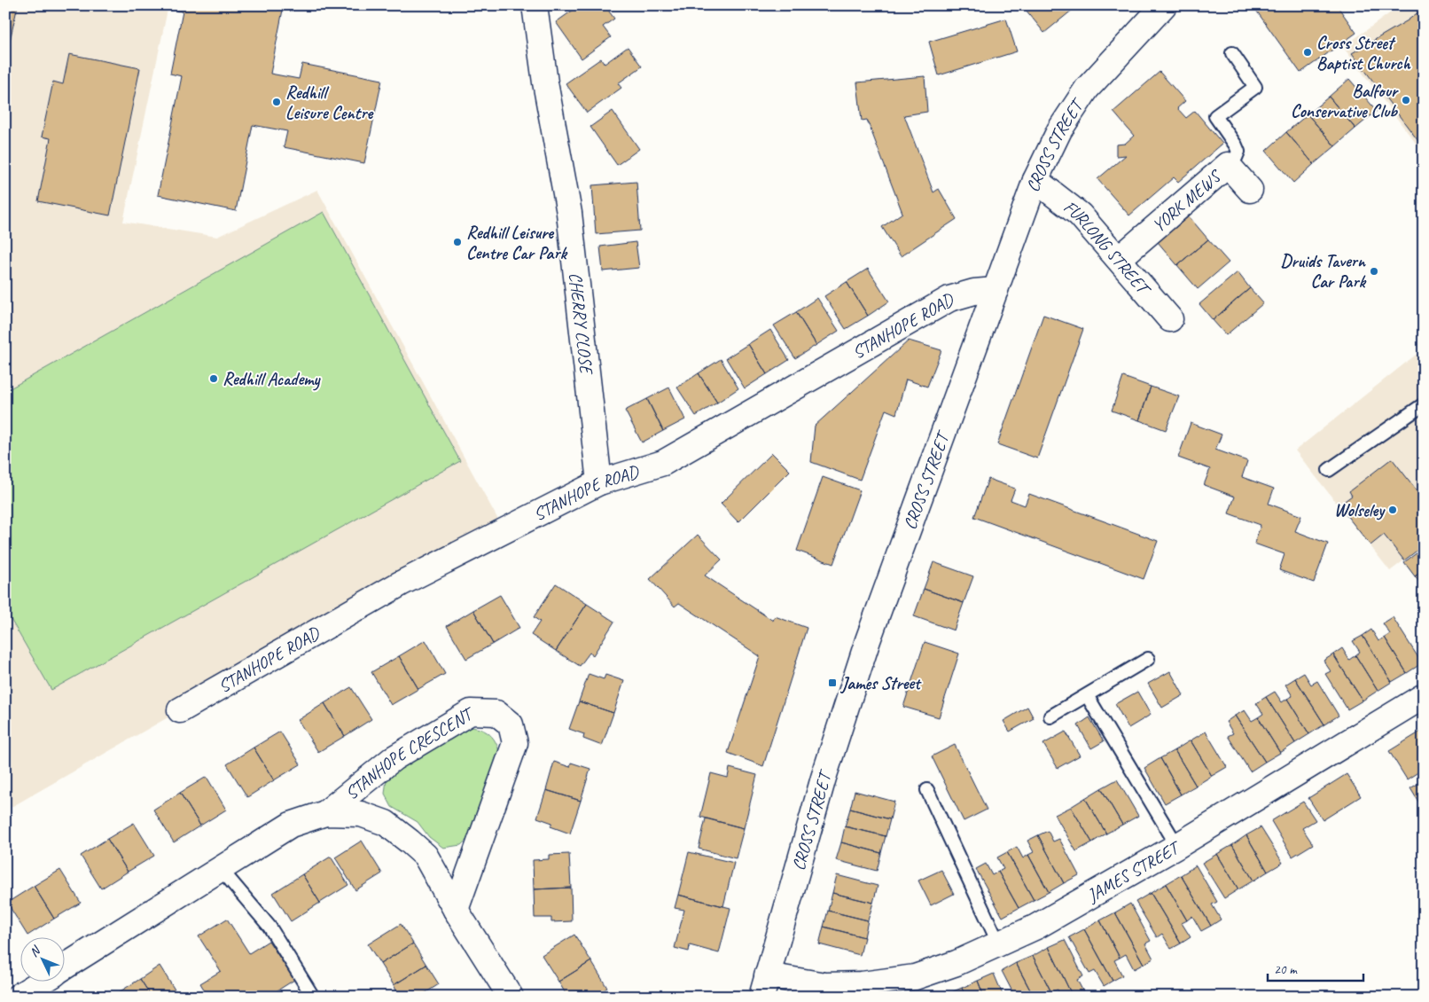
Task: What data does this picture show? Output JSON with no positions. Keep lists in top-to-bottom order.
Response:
{
  "streets": {
    "street": [
      "CROSS STREET",
      "YORK MEWS",
      "FURLONG STREET",
      "CHERRY CLOSE",
      "STANHOPE ROAD",
      "STANHOPE CRESCENT",
      "JAMES STREET"
    ]
  },
  "crossings": [
    ["CROSS STREET", "FURLONG STREET"],
    ["CROSS STREET", "STANHOPE ROAD"],
    ["CROSS STREET", "JAMES STREET"],
    ["YORK MEWS", "FURLONG STREET"],
    ["CHERRY CLOSE", "STANHOPE ROAD"]
  ],
  "places": {
    "other": [
      "Cross Street Baptist Church",
      "Balfour Conservative Club",
      "Redhill Leisure Centre",
      "Redhill Leisure Centre Car Park",
      "Druids Tavern Car Park",
      "Redhill Academy",
      "Wolseley"
    ],
    "transit": ["James Street"]
  },
  "scale_bar": "20 m",
  "north": "top left"
}
